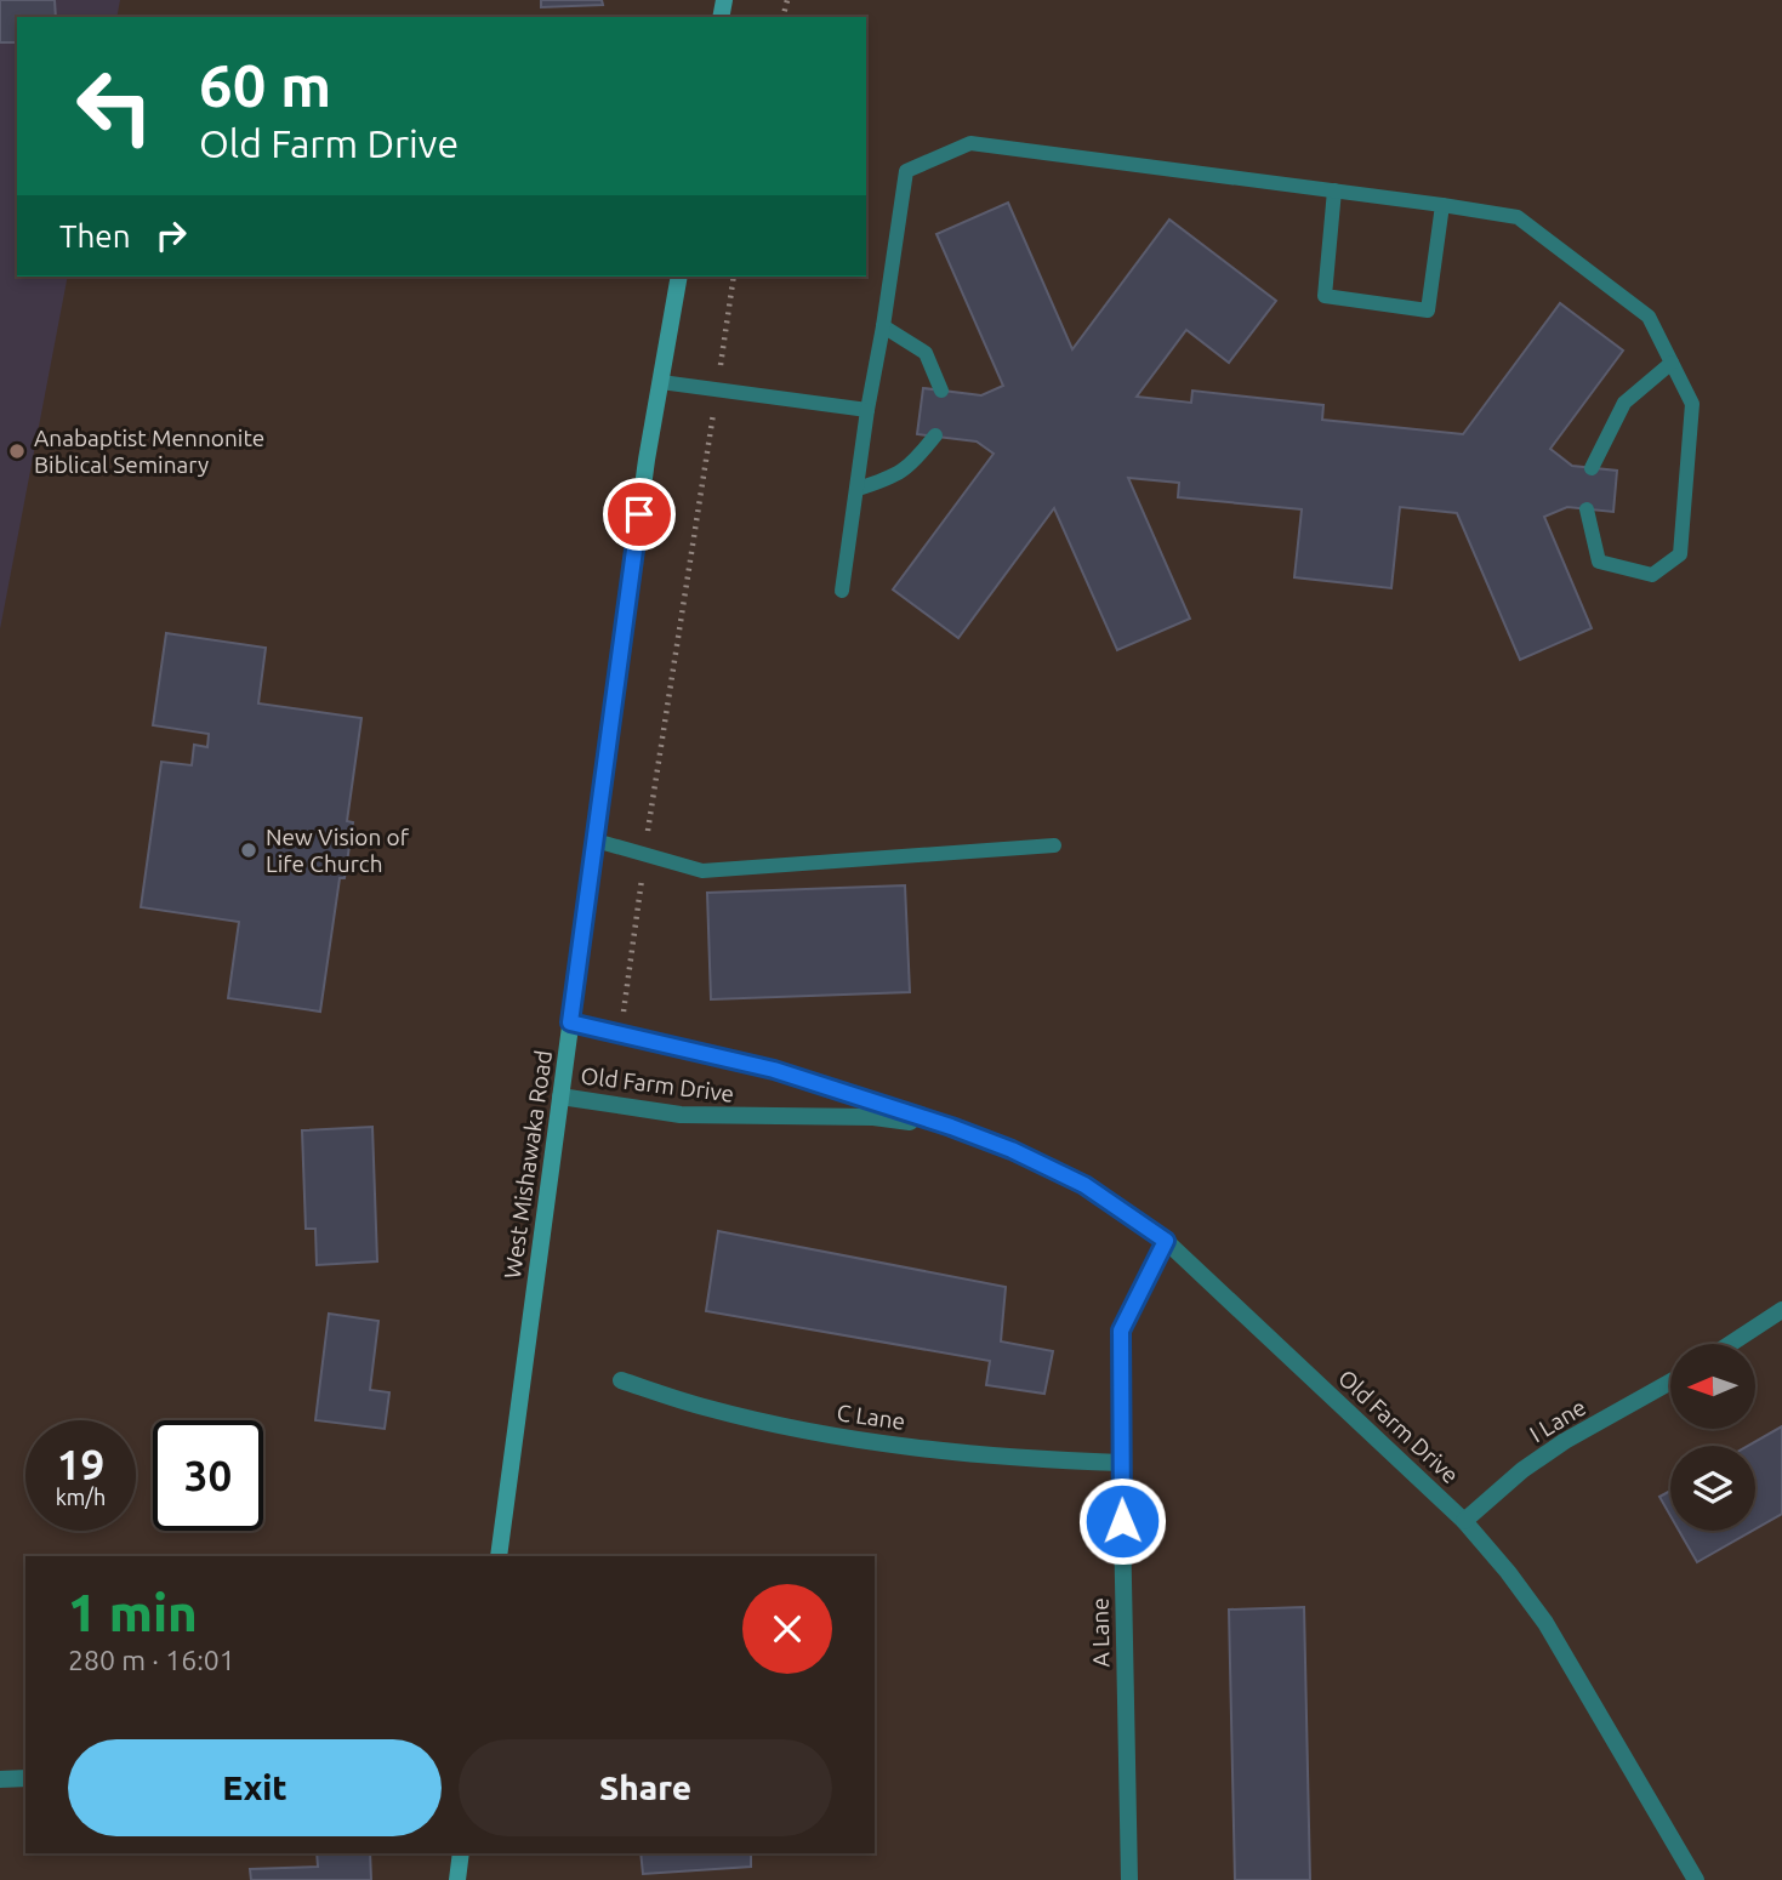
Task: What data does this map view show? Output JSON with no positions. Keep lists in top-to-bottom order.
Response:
{
  "streets": {
    "main road": ["West Mishawaka Road"],
    "street": [
      "Old Farm Drive",
      "C Lane",
      "I Lane",
      "A Lane"
    ]
  },
  "crossings": [
    ["Old Farm Drive", "West Mishawaka Road"],
    ["Old Farm Drive", "I Lane"],
    ["Old Farm Drive", "A Lane"],
    ["C Lane", "A Lane"]
  ],
  "places": ["Anabaptist Mennonite Biblical Seminary", "New Vision of Life Church"],
  "north": "left",
  "page": {
    "turn": ["60 m", "Old Farm Drive"],
    "then": "Then",
    "speed": "19 km/h",
    "limit": "30",
    "heading": ["1 min", "280 m · 16:01"],
    "buttons": ["Exit", "Share"]
  }
}
